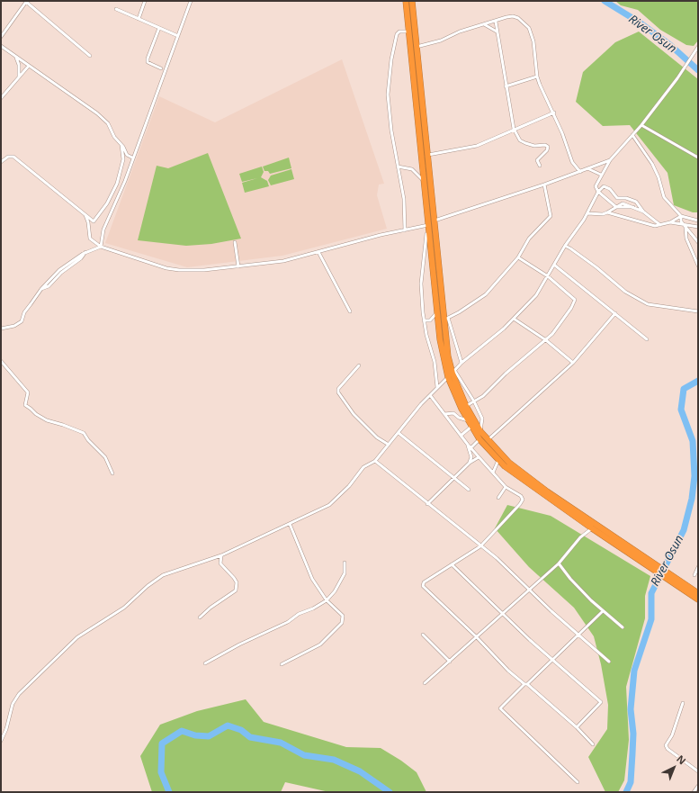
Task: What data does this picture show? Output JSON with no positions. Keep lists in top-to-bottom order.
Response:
{
  "water": ["River Osun"],
  "north": "top right"
}
